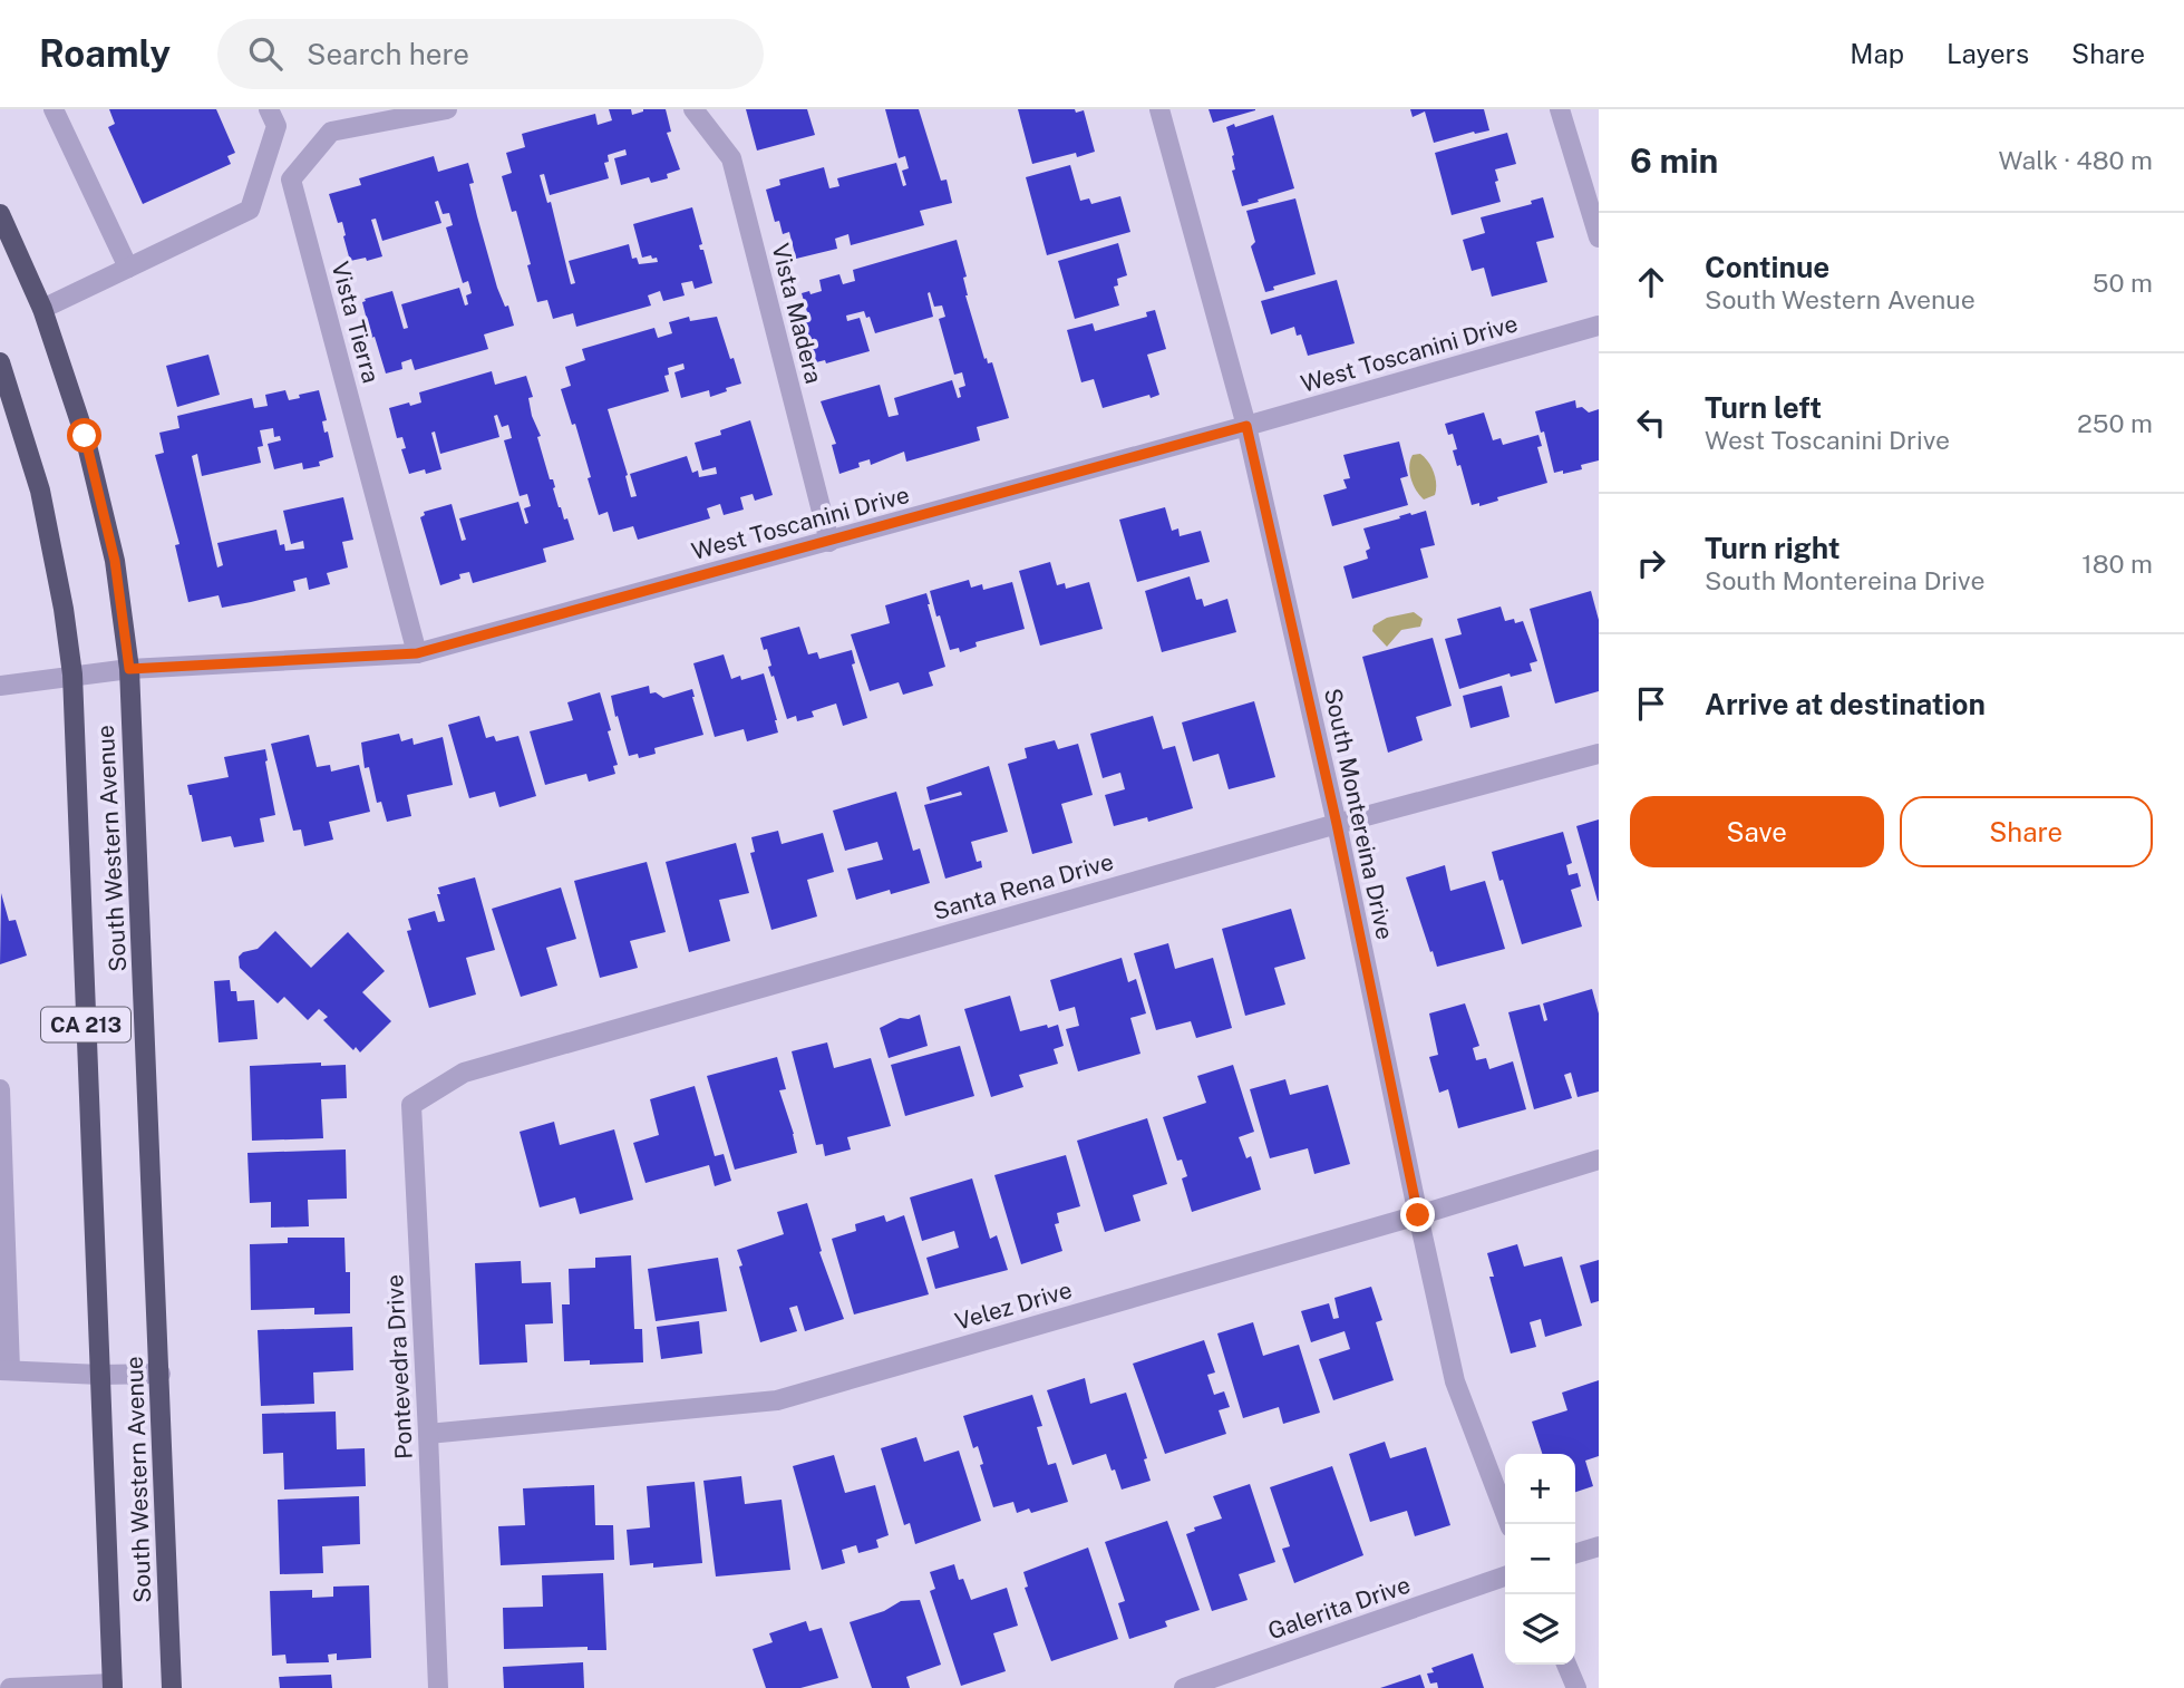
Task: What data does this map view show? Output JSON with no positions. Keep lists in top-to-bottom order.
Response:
{
  "streets": {
    "main road": ["South Western Avenue", "CA 213"],
    "street": [
      "Vista Madera",
      "Vista Tierra",
      "West Toscanini Drive",
      "South Montereina Drive",
      "Santa Rena Drive",
      "Velez Drive",
      "Pontevedra Drive",
      "Galerita Drive"
    ]
  },
  "crossings": [
    ["Vista Madera", "West Toscanini Drive"],
    ["Vista Tierra", "West Toscanini Drive"],
    ["West Toscanini Drive", "South Montereina Drive"],
    ["West Toscanini Drive", "South Western Avenue"],
    ["South Montereina Drive", "Santa Rena Drive"],
    ["South Montereina Drive", "Velez Drive"],
    ["Santa Rena Drive", "Pontevedra Drive"],
    ["Velez Drive", "Pontevedra Drive"]
  ],
  "page": {
    "header": "Roamly",
    "search": "Search here",
    "nav": ["Map", "Layers", "Share"],
    "heading": ["6 min", "Walk · 480 m"],
    "list": [
      ["Continue", "South Western Avenue", "50 m"],
      ["Turn left", "West Toscanini Drive", "250 m"],
      ["Turn right", "South Montereina Drive", "180 m"],
      "Arrive at destination"
    ],
    "buttons": ["Save", "Share"],
    "map_buttons": ["+", "−"]
  }
}
